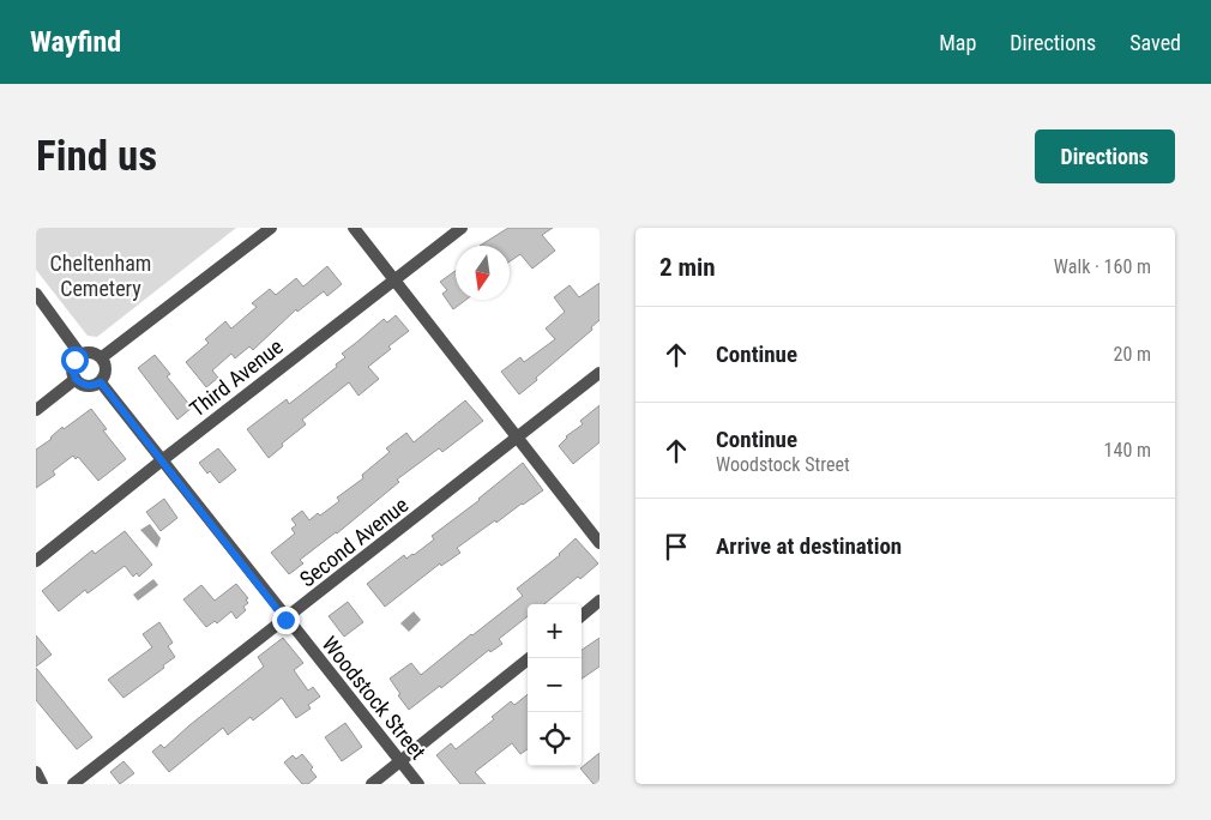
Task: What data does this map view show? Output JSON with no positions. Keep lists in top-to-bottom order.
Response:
{
  "streets": {
    "street": ["Third Avenue", "Second Avenue", "Woodstock Street"]
  },
  "crossings": [
    ["Third Avenue", "Woodstock Street"],
    ["Second Avenue", "Woodstock Street"]
  ],
  "parks": ["Cheltenham Cemetery"],
  "north": "bottom",
  "page": {
    "header": "Wayfind",
    "nav": ["Map", "Directions", "Saved"],
    "buttons": "Directions",
    "title": "Find us",
    "heading": ["2 min", "Walk · 160 m"],
    "list": [
      ["Continue", "20 m"],
      ["Continue", "Woodstock Street", "140 m"],
      "Arrive at destination"
    ],
    "map_buttons": ["+", "−"]
  }
}
